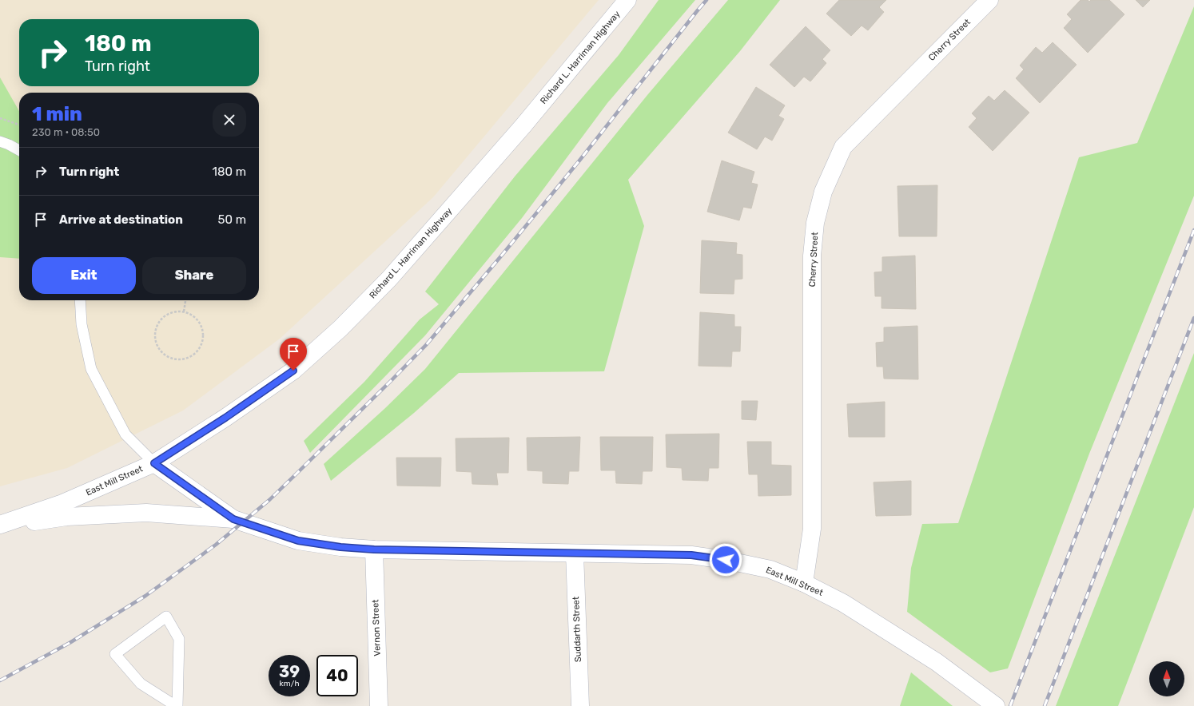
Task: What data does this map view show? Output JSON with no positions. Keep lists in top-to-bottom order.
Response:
{
  "streets": {
    "street": [
      "Cherry Street",
      "Richard L. Harriman Highway",
      "East Mill Street",
      "Vernon Street",
      "Suddarth Street"
    ]
  },
  "crossings": [
    ["Cherry Street", "East Mill Street"],
    ["Richard L. Harriman Highway", "East Mill Street"],
    ["East Mill Street", "Vernon Street"],
    ["East Mill Street", "Suddarth Street"]
  ],
  "north": "top",
  "page": {
    "turn": ["180 m", "Turn right"],
    "heading": ["1 min", "230 m · 08:50"],
    "list": [
      {
        "name": "Turn right",
        "value": "180 m"
      },
      {
        "name": "Arrive at destination",
        "value": "50 m"
      }
    ],
    "buttons": ["Exit", "Share"],
    "speed": "39 km/h",
    "limit": "40"
  }
}
